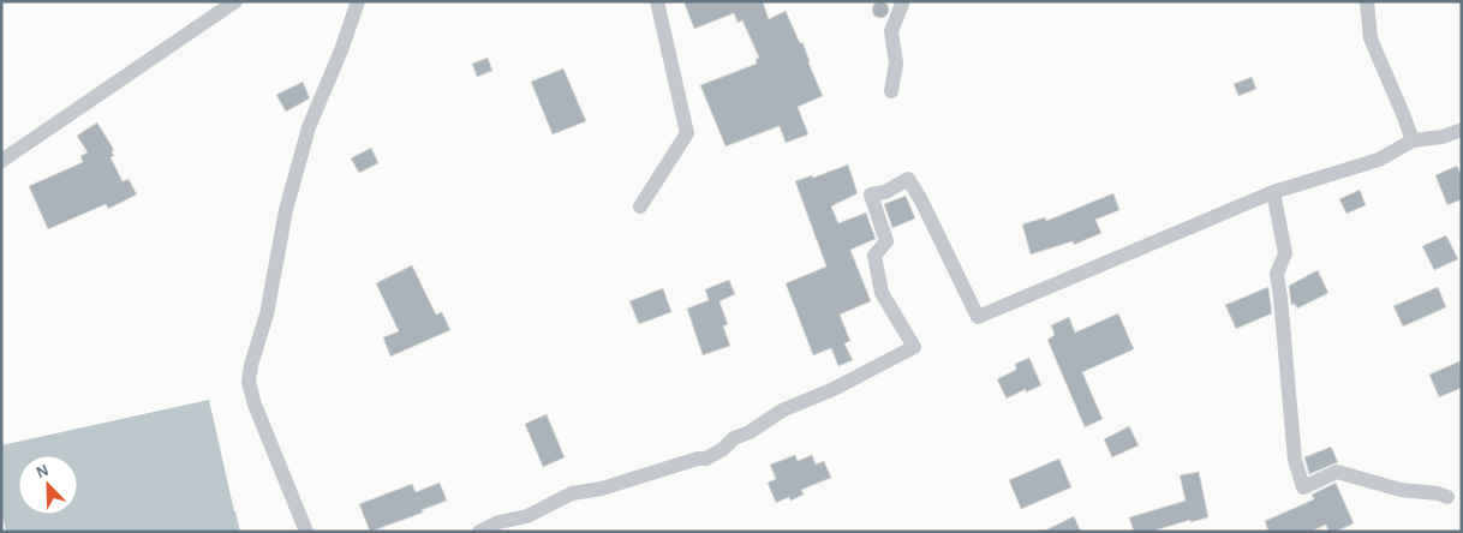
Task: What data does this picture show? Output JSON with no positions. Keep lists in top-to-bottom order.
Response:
{
  "north": "top left"
}
